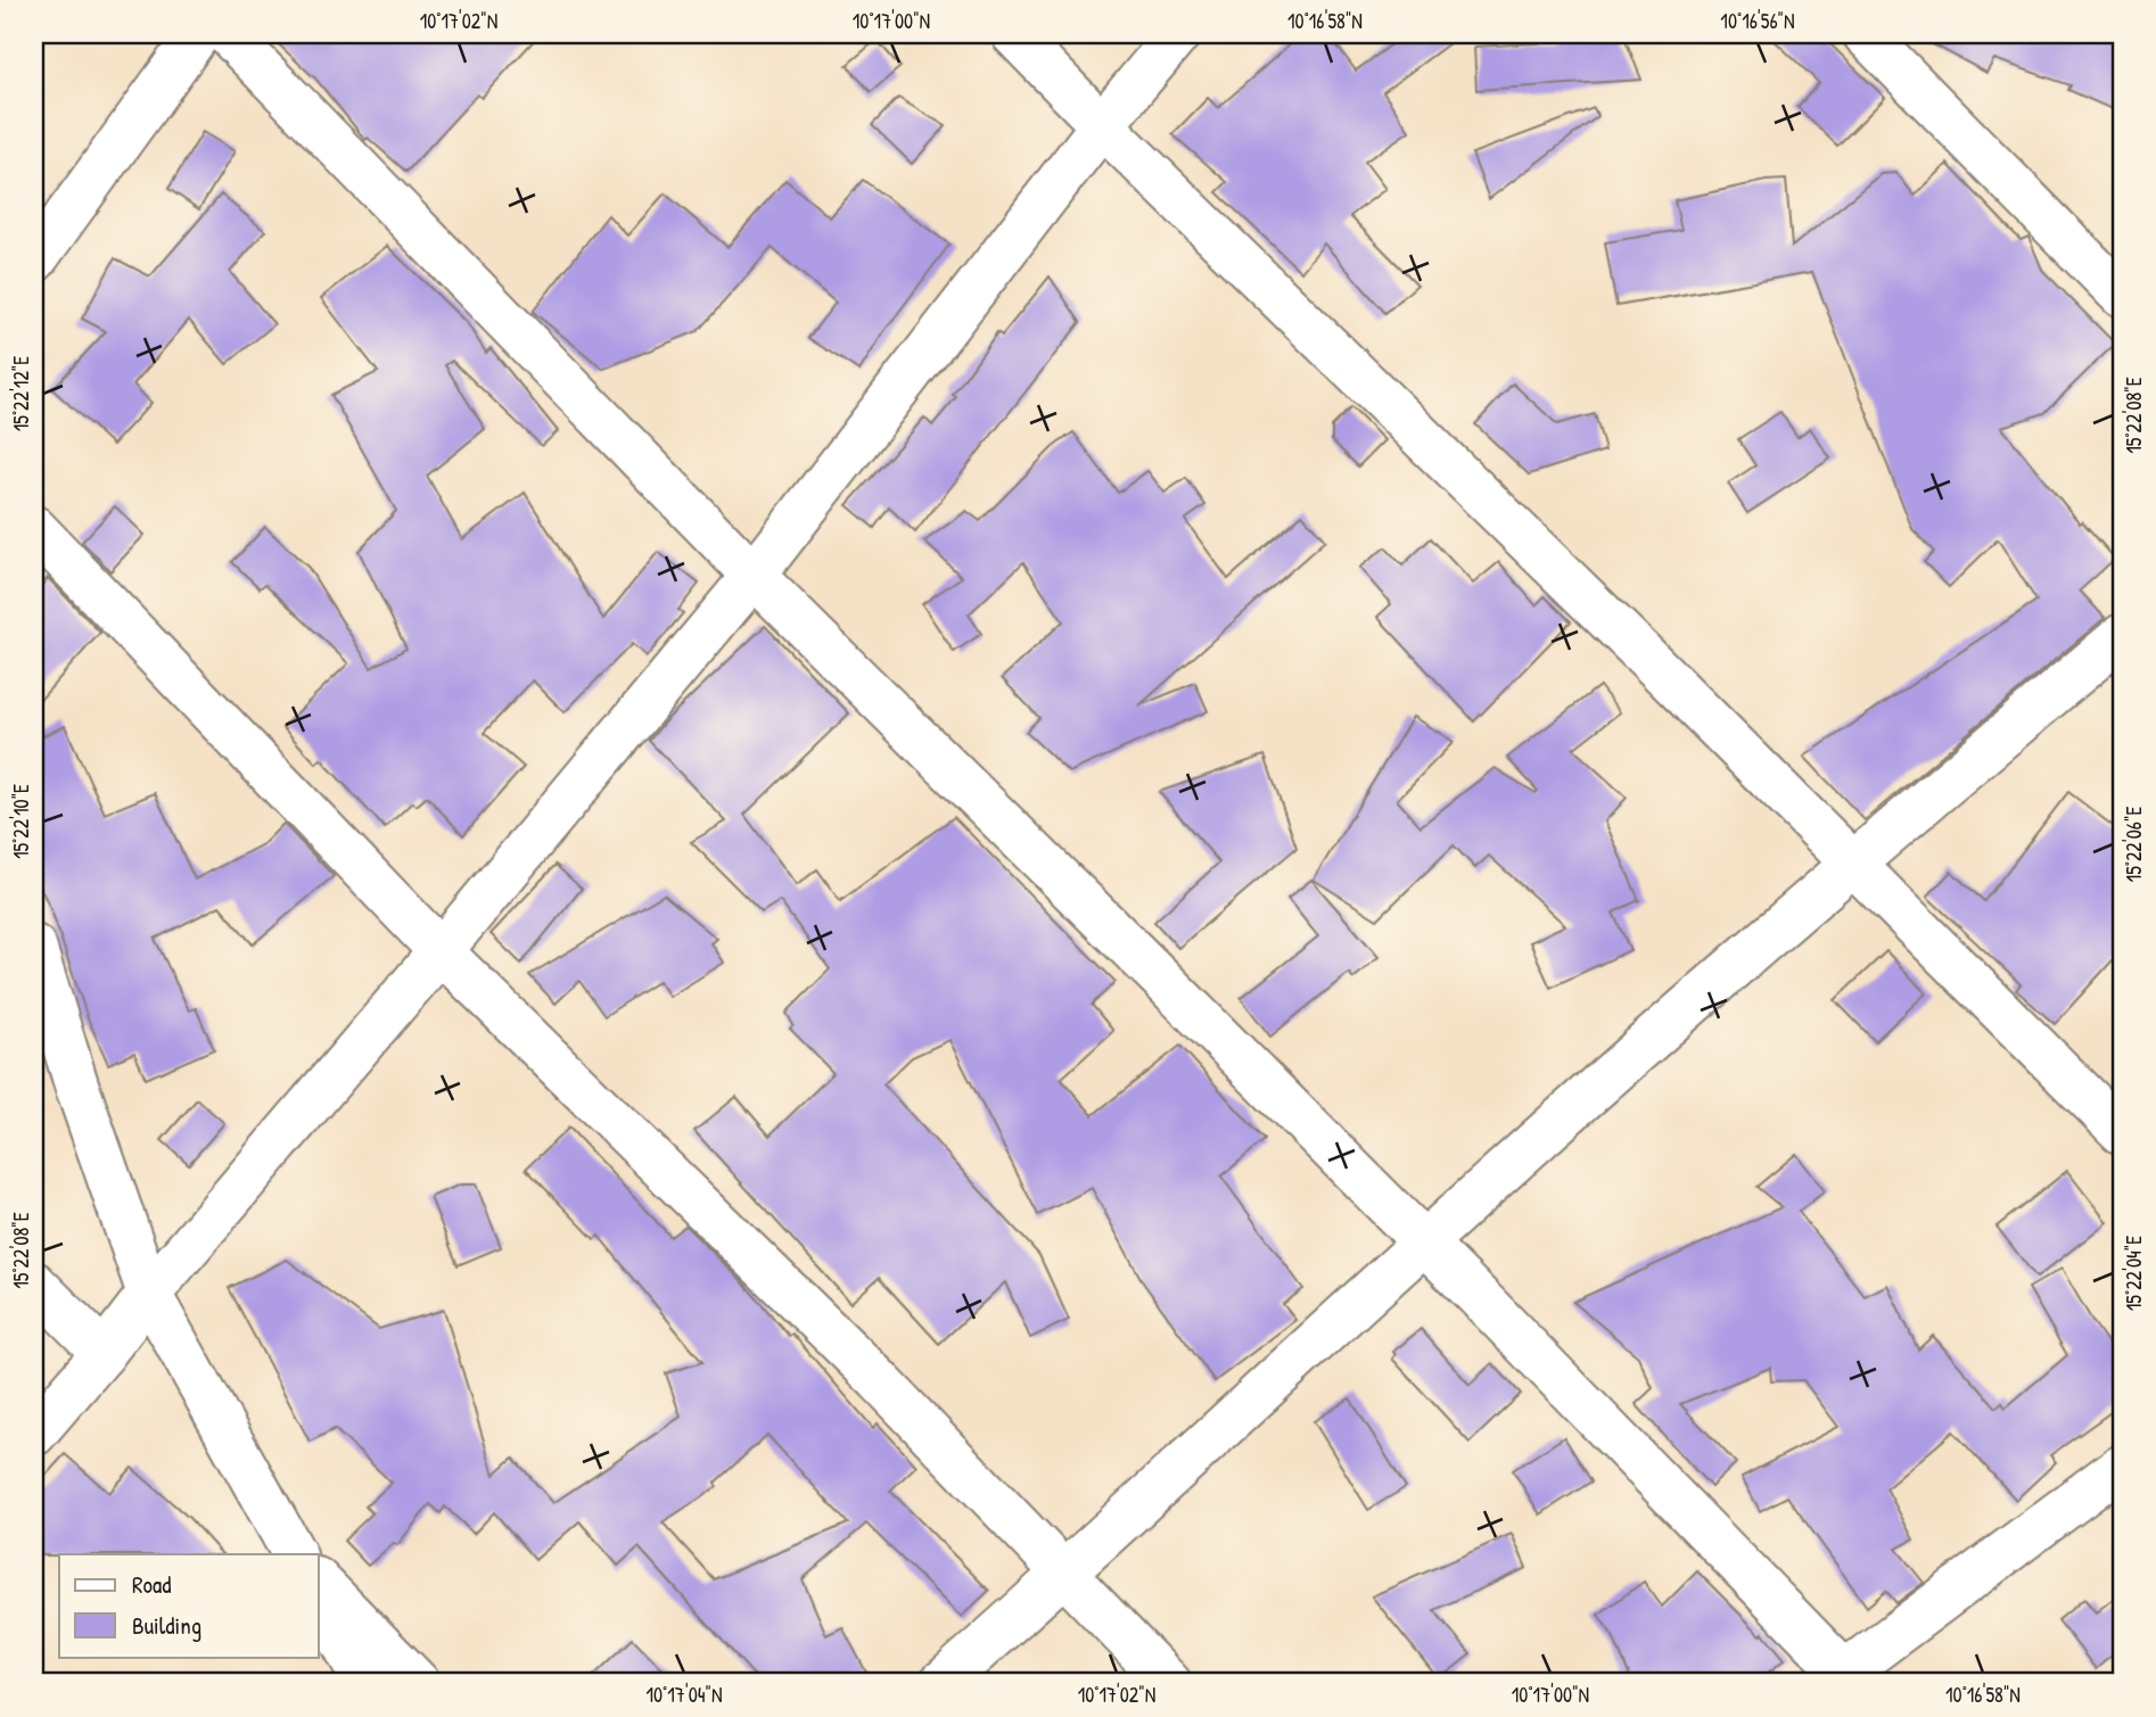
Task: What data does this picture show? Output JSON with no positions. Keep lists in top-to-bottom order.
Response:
{
  "legend": ["Road", "Building"],
  "coordinates": [
    "10°17'02\"N",
    "10°17'00\"N",
    "10°16'58\"N",
    "10°16'56\"N",
    "15°22'12\"E",
    "15°22'08\"E",
    "15°22'10\"E",
    "15°22'06\"E",
    "15°22'04\"E",
    "10°17'04\"N"
  ]
}
